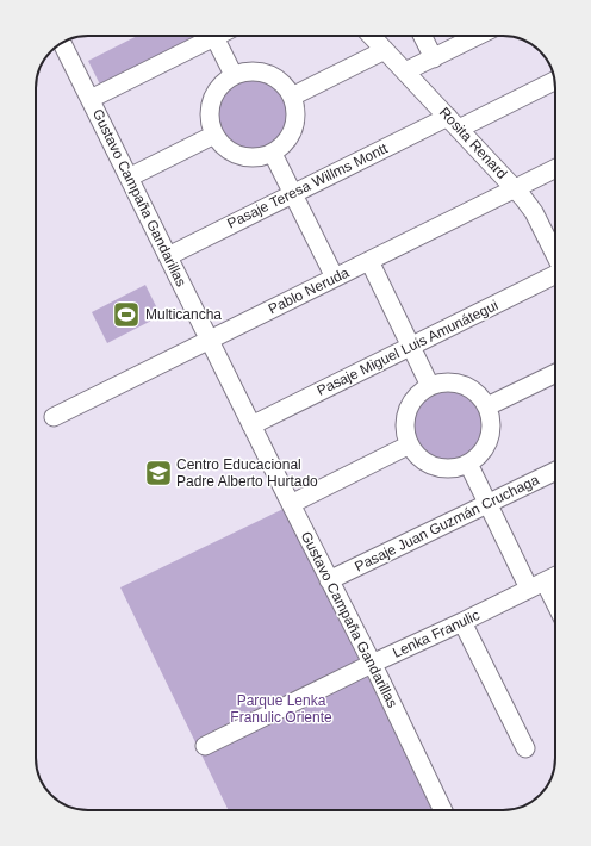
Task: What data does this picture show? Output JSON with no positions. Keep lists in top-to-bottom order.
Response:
{
  "streets": {
    "street": [
      "Rosita Renard",
      "Pasaje Teresa Willms Montt",
      "Gustavo Campaña Gandarillas",
      "Pablo Neruda",
      "Pasaje Miguel Luis Amunátegui",
      "Pasaje Juan Guzmán Cruchaga",
      "Lenka Franulic"
    ]
  },
  "crossings": [
    ["Rosita Renard", "Pasaje Teresa Willms Montt"],
    ["Rosita Renard", "Pablo Neruda"],
    ["Pasaje Teresa Willms Montt", "Gustavo Campaña Gandarillas"],
    ["Gustavo Campaña Gandarillas", "Pablo Neruda"],
    ["Gustavo Campaña Gandarillas", "Pasaje Miguel Luis Amunátegui"],
    ["Gustavo Campaña Gandarillas", "Pasaje Juan Guzmán Cruchaga"],
    ["Gustavo Campaña Gandarillas", "Lenka Franulic"]
  ],
  "parks": ["Parque Lenka Franulic Oriente"],
  "places": {
    "sports": ["Multicancha"],
    "school or university": ["Centro Educacional Padre Alberto Hurtado"]
  }
}
